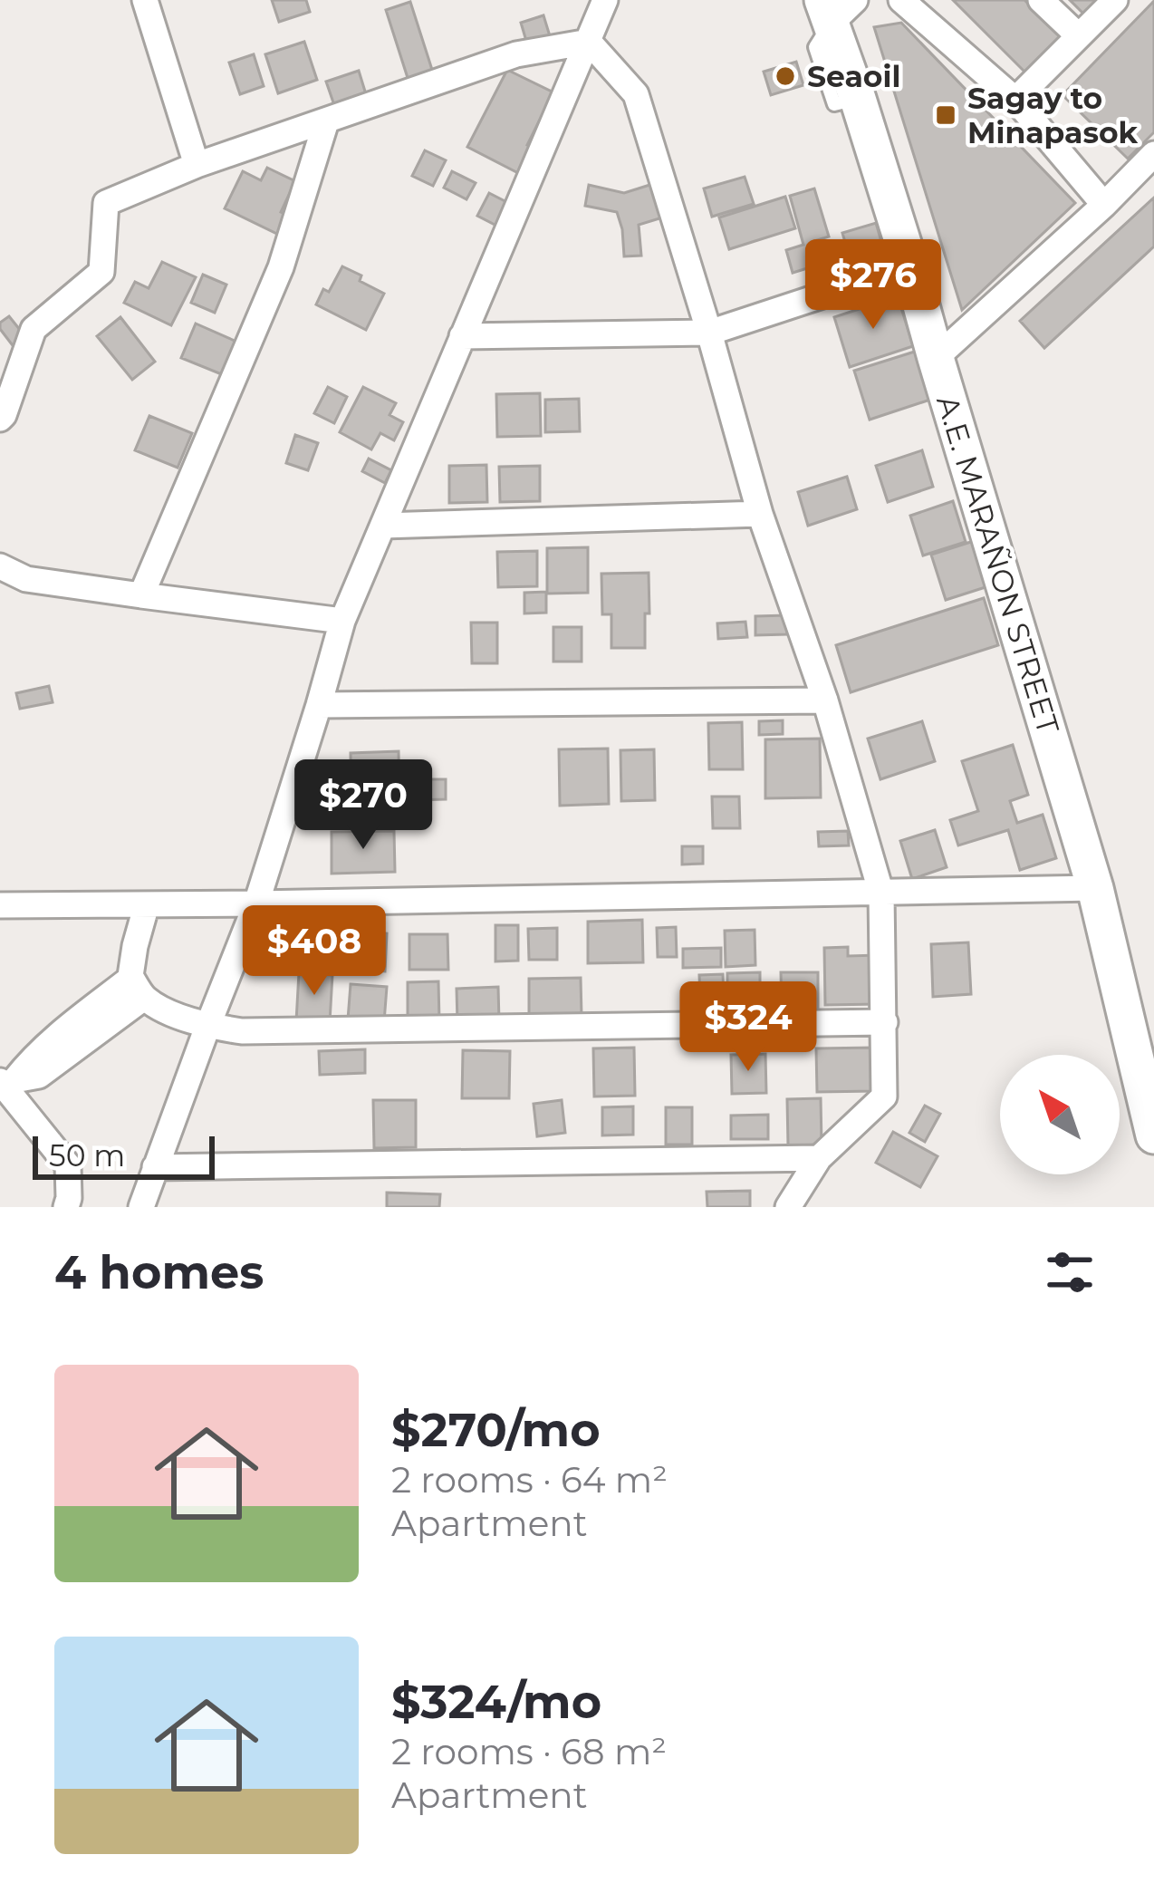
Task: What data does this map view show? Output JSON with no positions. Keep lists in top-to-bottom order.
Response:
{
  "streets": {
    "main road": ["A.E. MARAÑON STREET"]
  },
  "places": {
    "other": ["Seaoil"],
    "transit": ["Sagay to Minapasok"]
  },
  "scale_bar": "50 m",
  "north": "top left",
  "page": {
    "price": [
      "$276",
      "$270",
      "$408",
      "$324"
    ],
    "scale": "50 m",
    "heading": "4 homes",
    "list": [
      {
        "name": "$270/mo",
        "note": "2 rooms · 64 m² · Apartment"
      },
      {
        "name": "$324/mo",
        "note": "2 rooms · 68 m² · Apartment"
      }
    ]
  }
}
